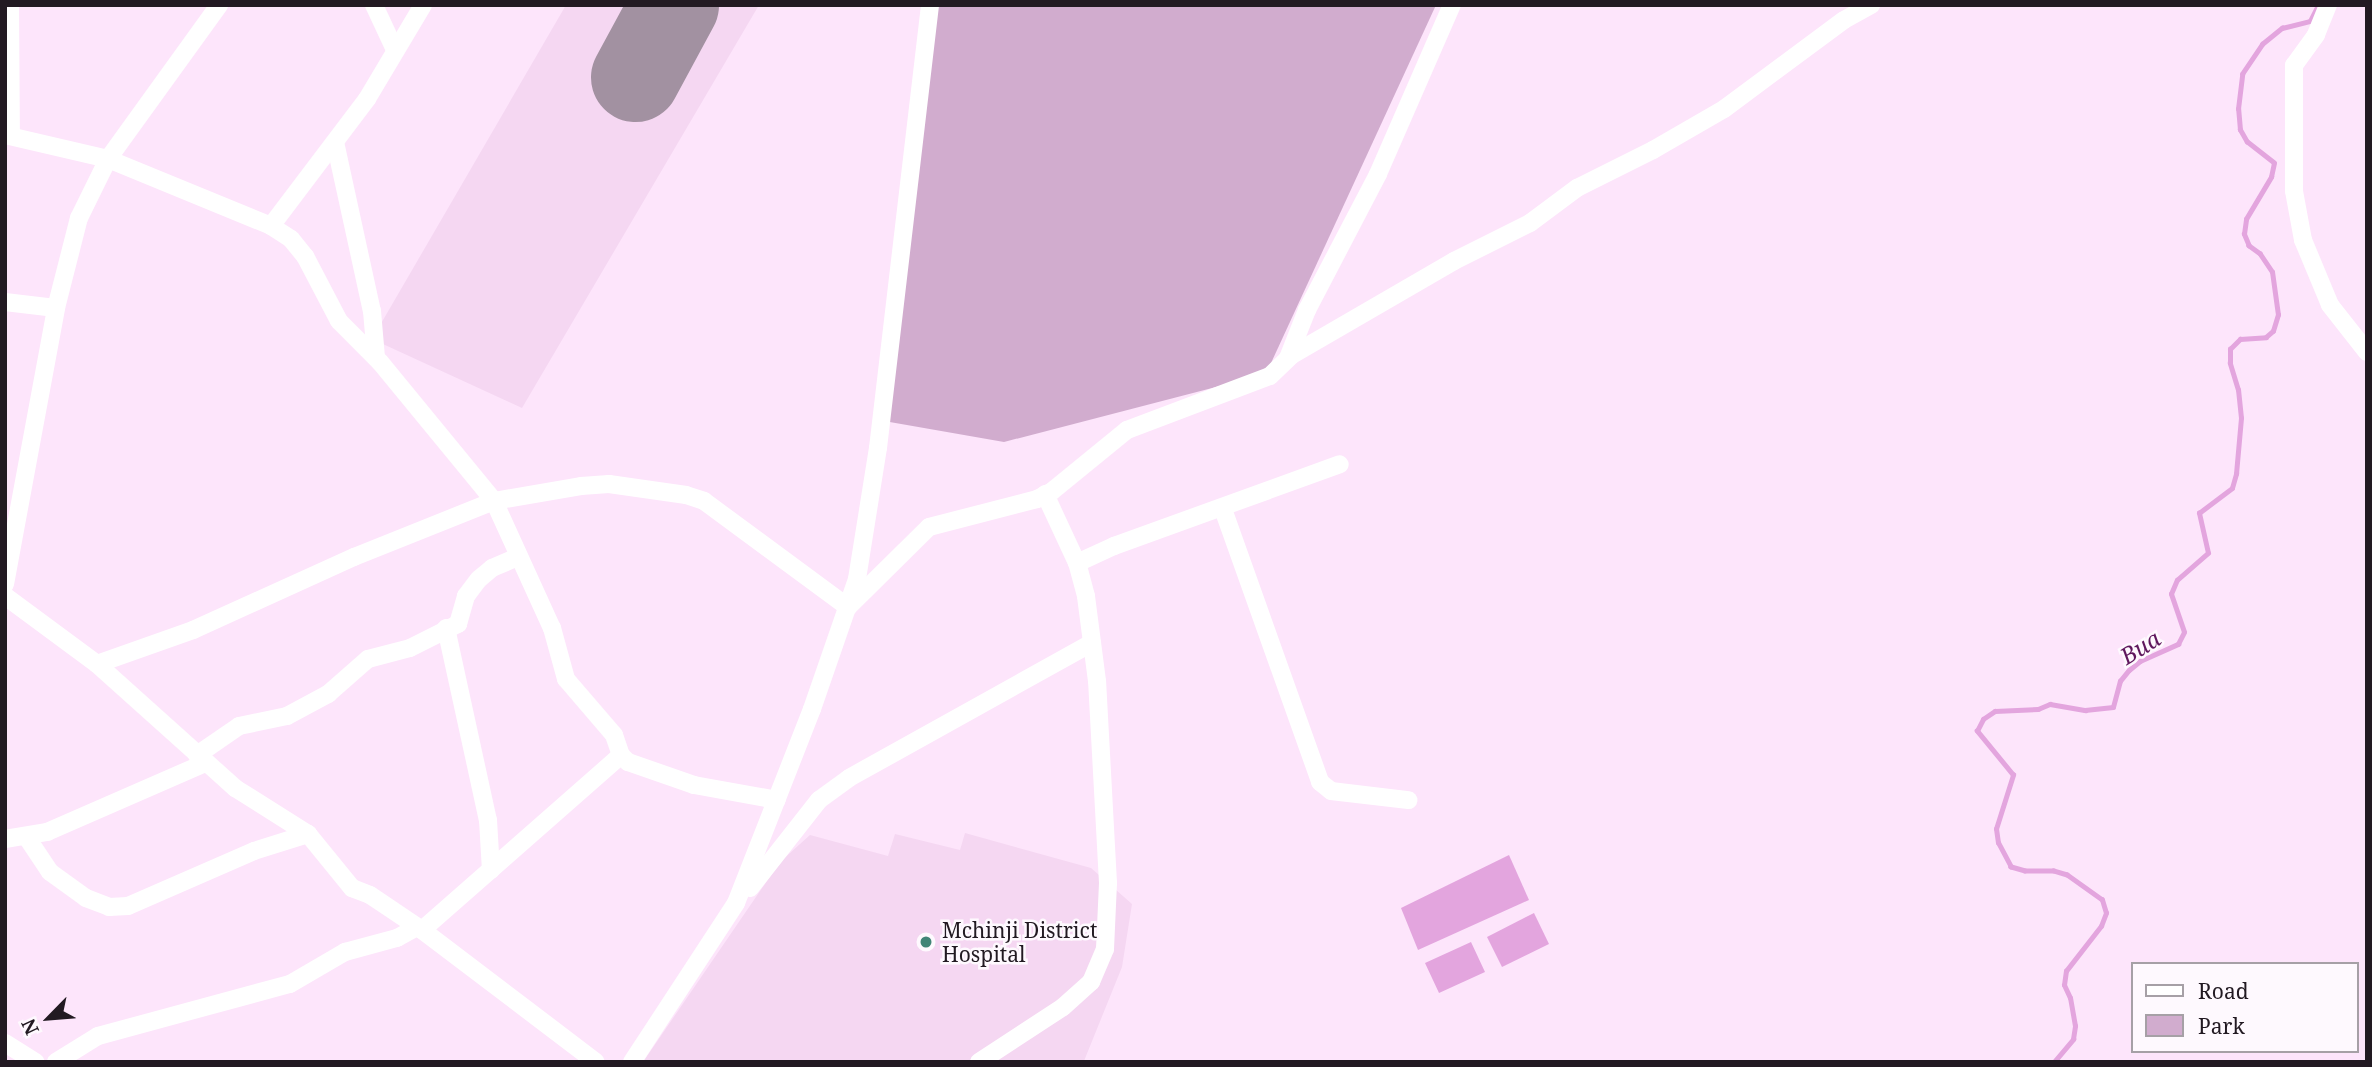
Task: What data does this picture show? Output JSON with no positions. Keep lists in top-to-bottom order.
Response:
{
  "water": ["Bua"],
  "places": ["Mchinji District Hospital"],
  "legend": ["Road", "Park"],
  "north": "bottom left"
}
